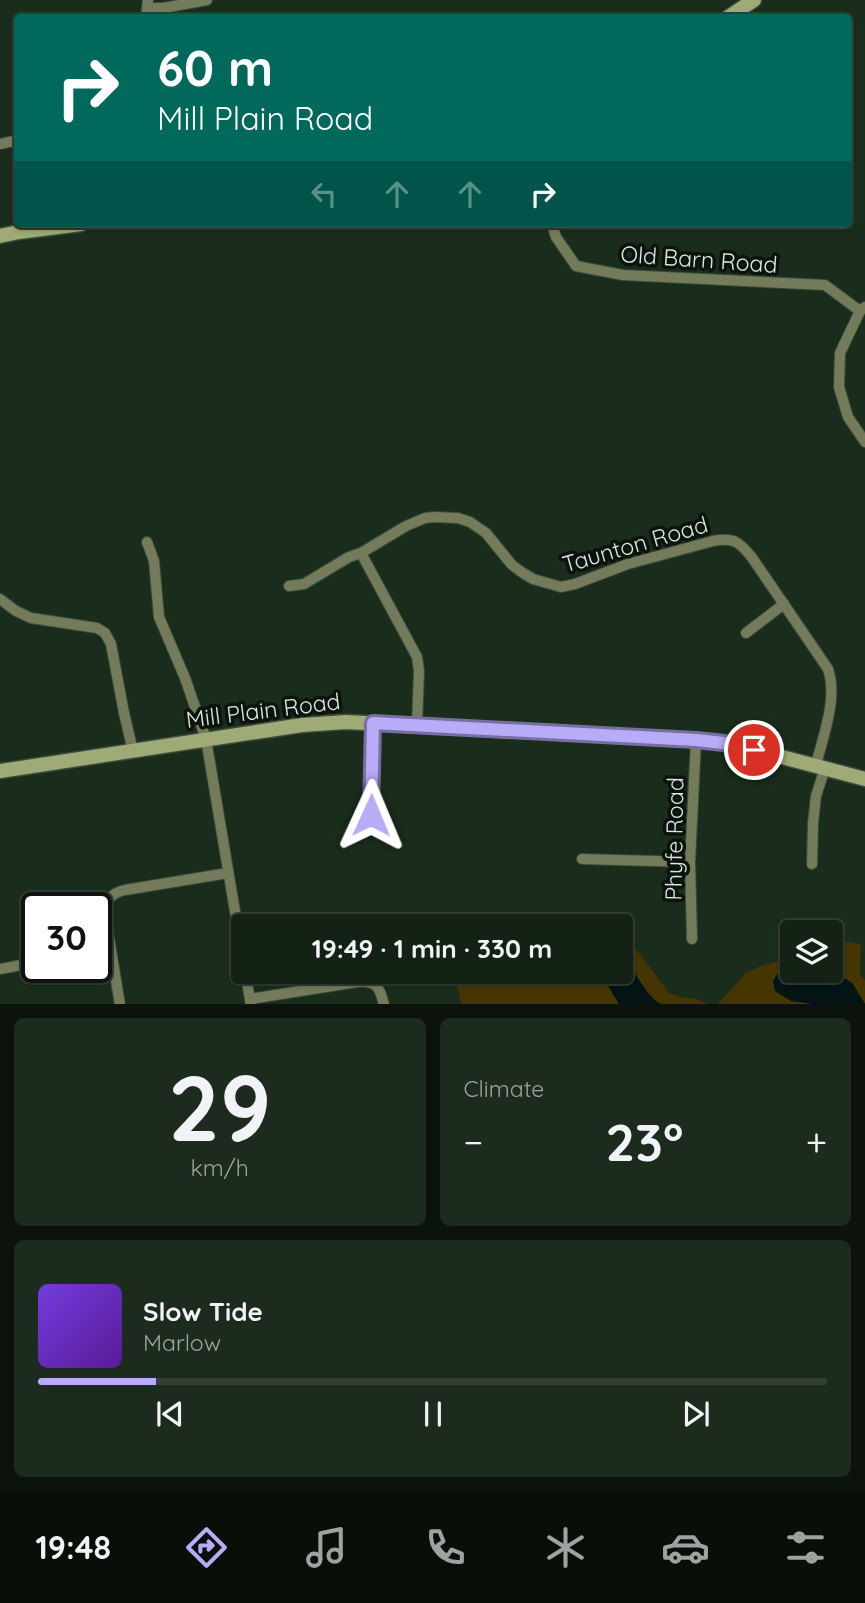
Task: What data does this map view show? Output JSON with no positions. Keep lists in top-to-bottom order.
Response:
{
  "streets": {
    "main road": ["Mill Plain Road"],
    "street": ["Old Barn Road", "Taunton Road", "Phyfe Road"]
  },
  "crossings": [
    ["Taunton Road", "Mill Plain Road"],
    ["Mill Plain Road", "Phyfe Road"]
  ],
  "page": {
    "turn": ["60 m", "Mill Plain Road"],
    "limit": "30",
    "trip": "19:49 · 1 min · 330 m",
    "tile": [
      ["29", "km/h"],
      "Climate"
    ],
    "heat": ["−", "23°", "+"],
    "song": ["Slow Tide", "Marlow"],
    "tabs": "19:48"
  }
}
